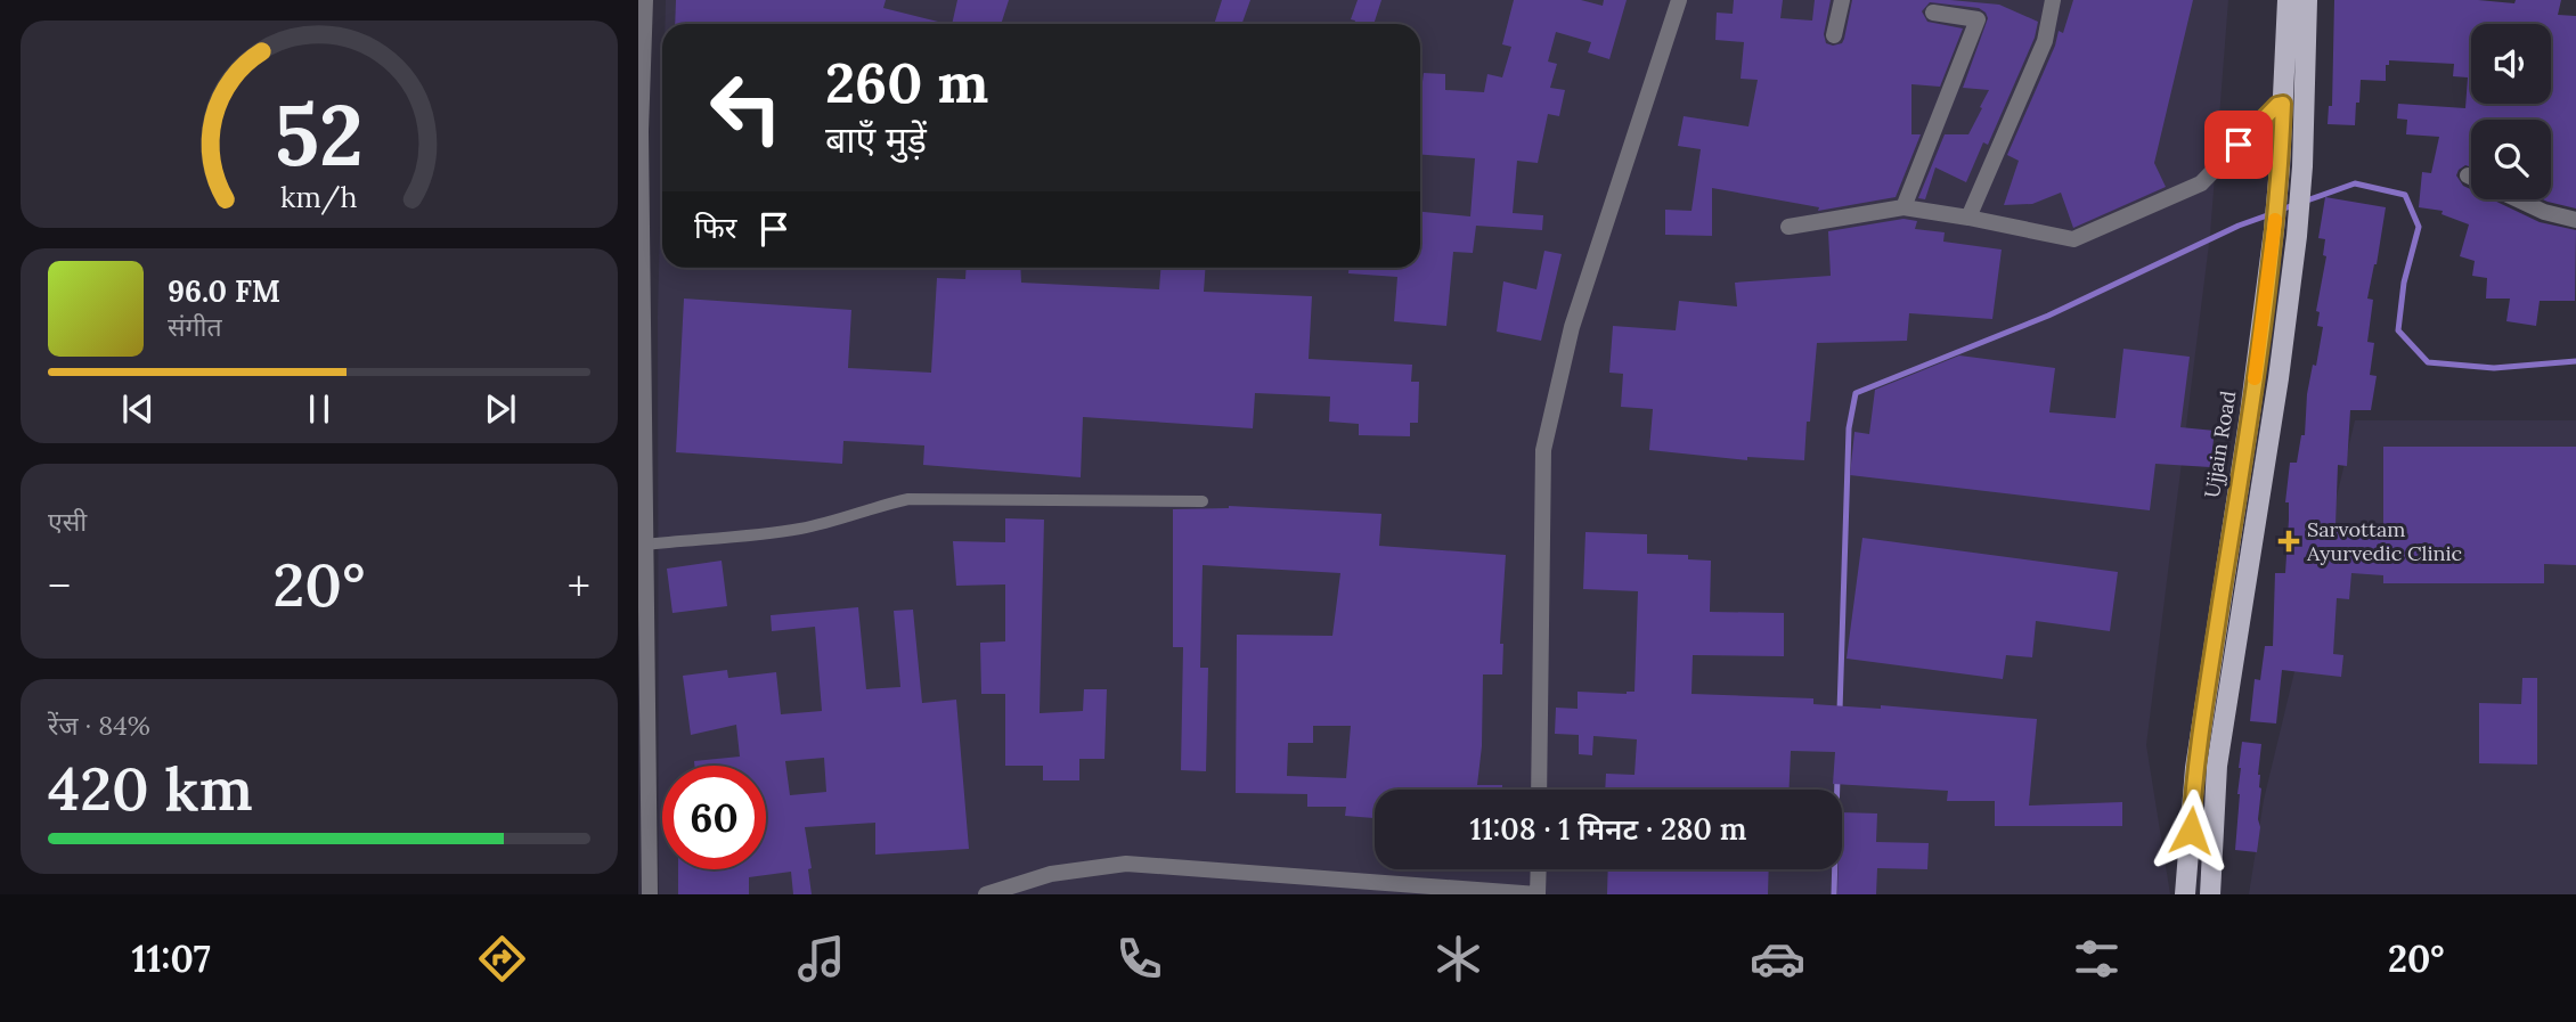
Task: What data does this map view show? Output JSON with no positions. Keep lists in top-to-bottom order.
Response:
{
  "streets": {
    "main road": ["Ujjain Road"]
  },
  "places": {
    "health": ["Sarvottam Ayurvedic Clinic"]
  },
  "page": {
    "turn": ["260 m", "बाएँ मुड़ें"],
    "then": "फिर",
    "song": ["96.0 FM", "संगीत"],
    "tile": [
      "एसी",
      ["रेंज · 84%", "420 km"]
    ],
    "heat": ["−", "20°", "+"],
    "limit": "60",
    "trip": "11:08 · 1 मिनट · 280 m",
    "tabs": ["11:07", "20°"],
    "gauge": ["52", "km/h"]
  }
}
